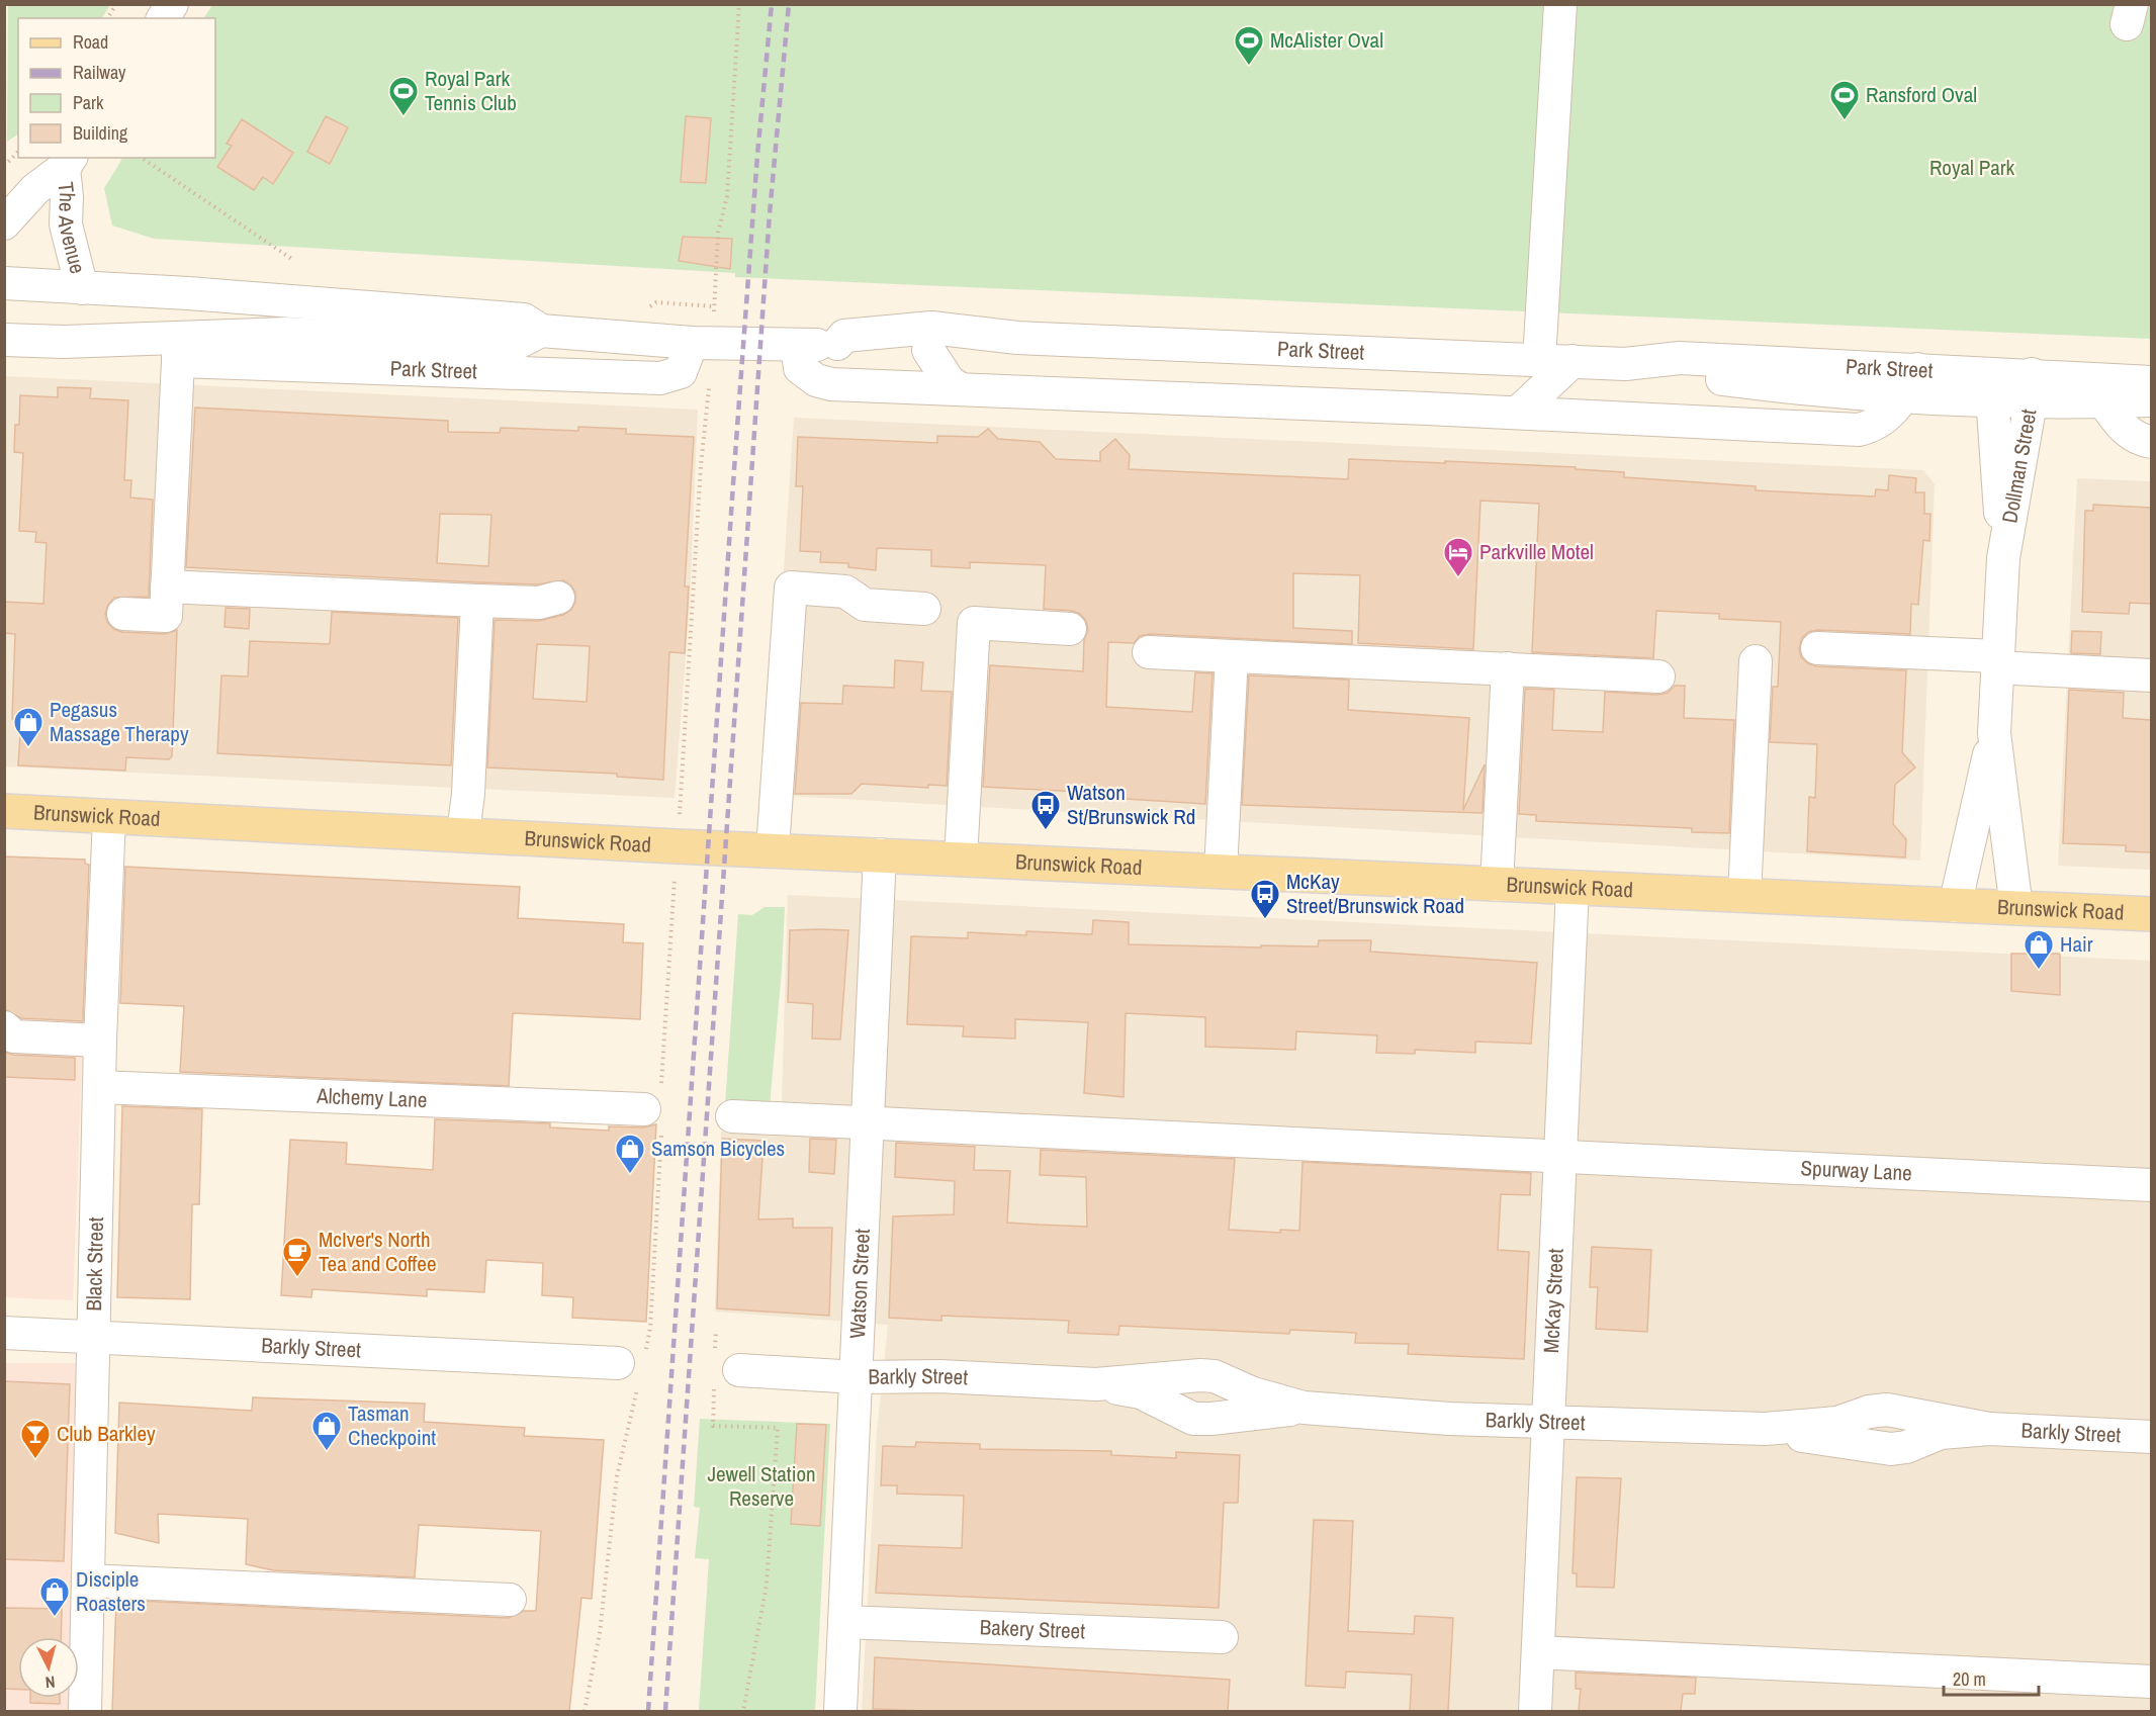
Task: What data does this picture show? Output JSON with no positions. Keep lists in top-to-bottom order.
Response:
{
  "streets": {
    "main road": ["Brunswick Road"],
    "street": [
      "The Avenue",
      "Park Street",
      "Dollman Street",
      "Alchemy Lane",
      "Spurway Lane",
      "Black Street",
      "Watson Street",
      "McKay Street",
      "Barkly Street",
      "Bakery Street"
    ]
  },
  "crossings": [
    ["The Avenue", "Park Street"],
    ["Park Street", "Dollman Street"],
    ["Dollman Street", "Brunswick Road"],
    ["Brunswick Road", "Black Street"],
    ["Brunswick Road", "Watson Street"],
    ["Brunswick Road", "McKay Street"],
    ["Alchemy Lane", "Black Street"],
    ["Spurway Lane", "Watson Street"],
    ["Spurway Lane", "McKay Street"],
    ["Black Street", "Barkly Street"],
    ["Watson Street", "Barkly Street"],
    ["Watson Street", "Bakery Street"],
    ["McKay Street", "Barkly Street"]
  ],
  "parks": ["Royal Park", "Jewell Station Reserve"],
  "places": {
    "sports": ["McAlister Oval", "Royal Park Tennis Club", "Ransford Oval"],
    "hotel": ["Parkville Motel"],
    "shop": [
      "Pegasus Massage Therapy",
      "Hair",
      "Samson Bicycles",
      "Tasman Checkpoint",
      "Disciple Roasters"
    ],
    "bus stop": ["Watson St/Brunswick Rd", "McKay Street/Brunswick Road"],
    "cafe": ["McIver's North Tea and Coffee"],
    "bar": ["Club Barkley"]
  },
  "legend": [
    "Road",
    "Railway",
    "Park",
    "Building"
  ],
  "scale_bar": "20 m",
  "north": "bottom"
}
